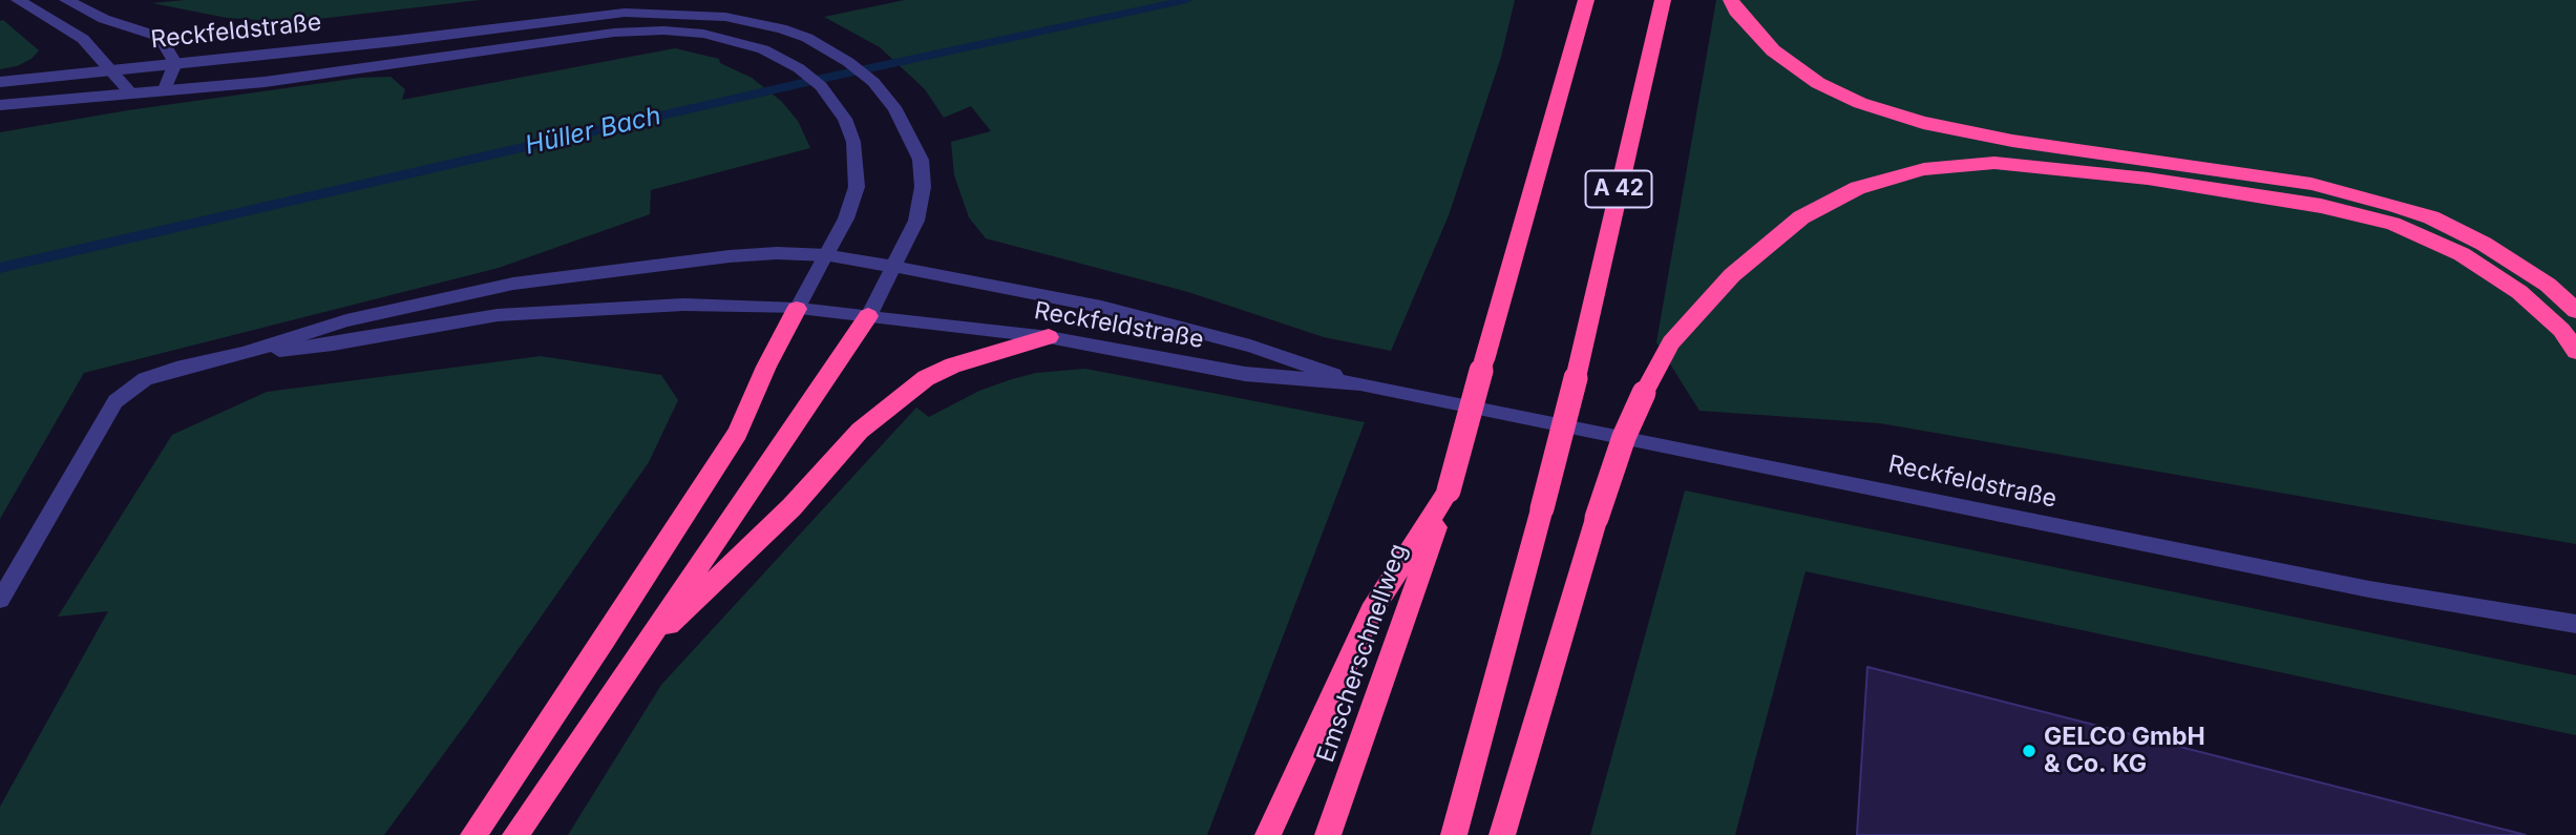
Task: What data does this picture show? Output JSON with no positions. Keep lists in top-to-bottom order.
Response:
{
  "streets": {
    "highway": ["A 42", "Emscherschnellweg"],
    "street": ["Reckfeldstraße"]
  },
  "water": ["Hüller Bach"],
  "places": ["GELCO GmbH & Co. KG"]
}
